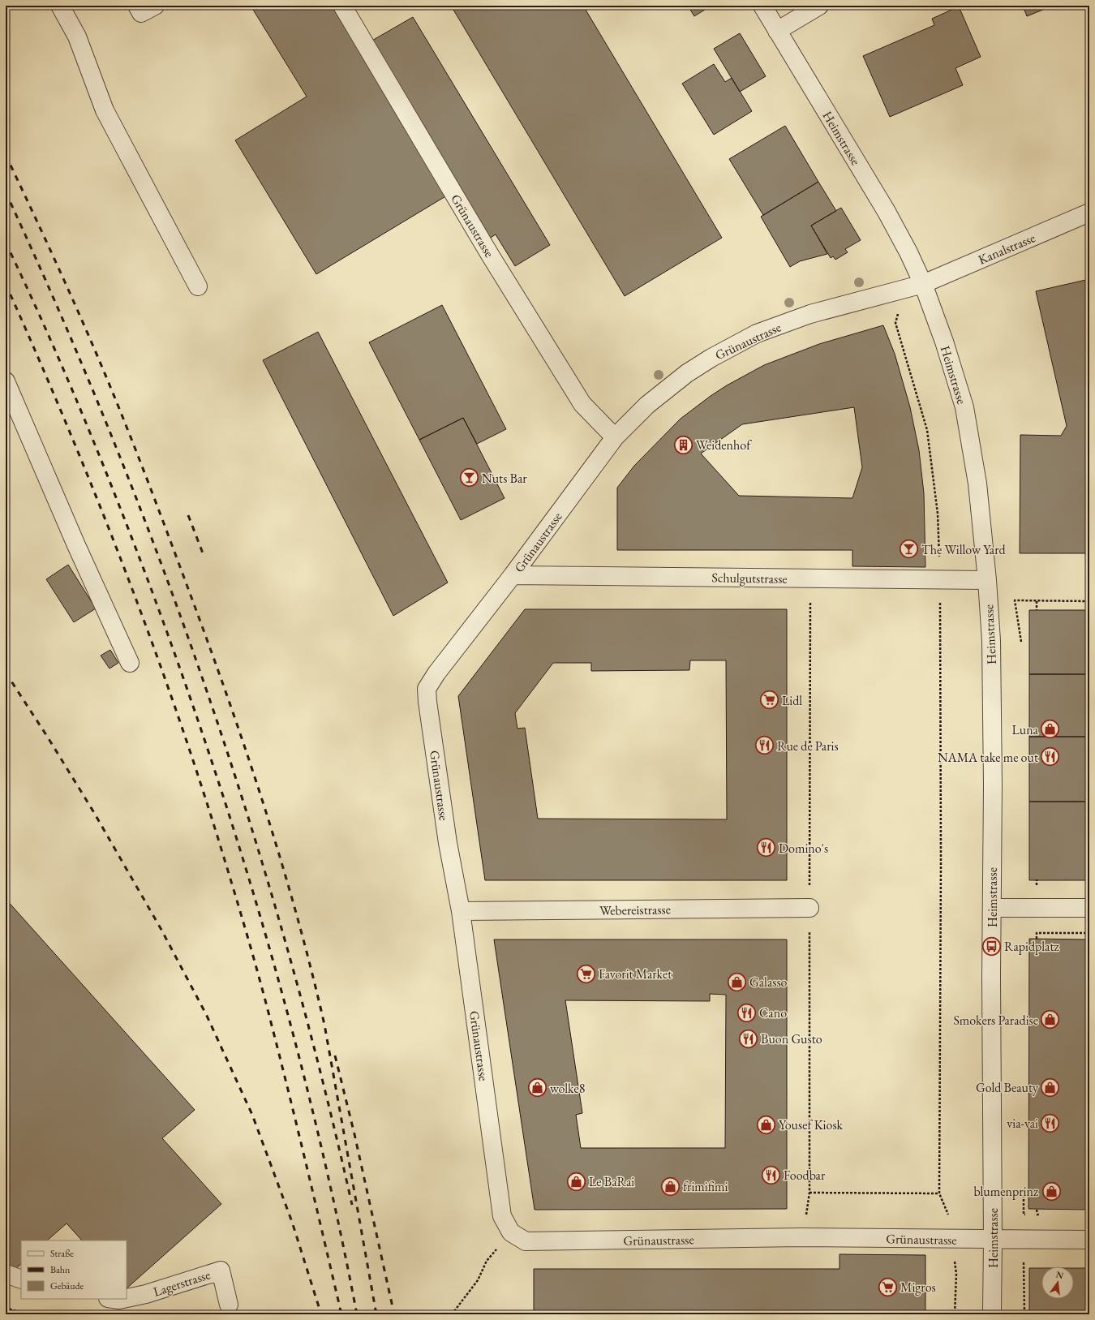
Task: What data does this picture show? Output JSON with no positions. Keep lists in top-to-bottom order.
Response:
{
  "streets": {
    "street": [
      "Heimstrasse",
      "Grünaustrasse",
      "Kanalstrasse",
      "Schulgutstrasse",
      "Webereistrasse",
      "Lagerstrasse"
    ]
  },
  "crossings": [
    ["Heimstrasse", "Grünaustrasse"],
    ["Heimstrasse", "Kanalstrasse"],
    ["Heimstrasse", "Schulgutstrasse"],
    ["Grünaustrasse", "Kanalstrasse"],
    ["Grünaustrasse", "Schulgutstrasse"],
    ["Grünaustrasse", "Webereistrasse"]
  ],
  "places": {
    "building": ["Weidenhof"],
    "bar": ["Nuts Bar", "The Willow Yard"],
    "supermarket": ["Lidl", "Favorit Market", "Migros"],
    "shop": [
      "Luna",
      "Galasso",
      "Smokers Paradise",
      "Gold Beauty",
      "wolke8",
      "Yousef Kiosk",
      "Le BaRai",
      "frimifimi",
      "blumenprinz"
    ],
    "restaurant": [
      "Rue de Paris",
      "NAMA take me out",
      "Domino's",
      "Cano",
      "Buon Gusto",
      "via-vai",
      "Foodbar"
    ],
    "bus stop": ["Rapidplatz"]
  },
  "legend": ["Straße", "Bahn", "Gebäude"],
  "north": "top"
}
